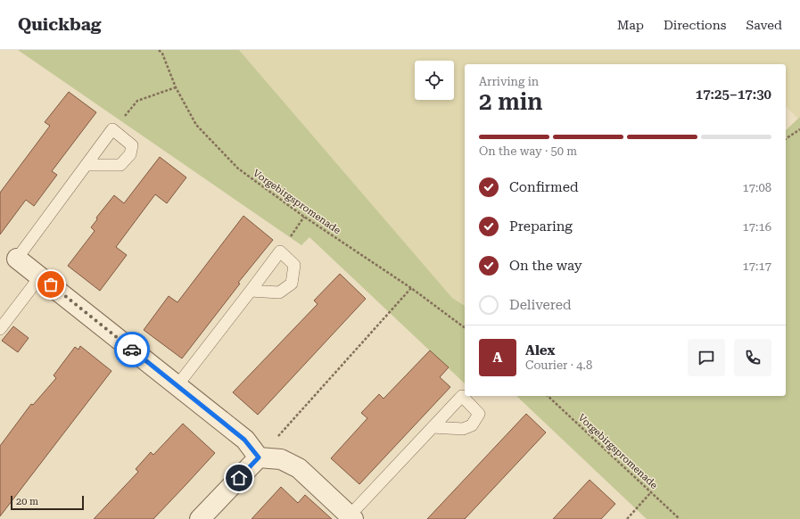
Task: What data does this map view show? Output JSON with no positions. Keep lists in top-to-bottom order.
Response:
{
  "streets": {
    "path": ["Vorgebirgspromenade"]
  },
  "scale_bar": "20 m",
  "page": {
    "header": "Quickbag",
    "nav": ["Map", "Directions", "Saved"],
    "heading": ["2 min", "Arriving in", "17:25–17:30"],
    "panel": ["Alex", "Courier · 4.8"],
    "bar": "On the way · 50 m",
    "list": [
      ["Confirmed", "17:08"],
      ["Preparing", "17:16"],
      ["On the way", "17:17"],
      "Delivered"
    ],
    "round": "A",
    "scale": "20 m"
  }
}
